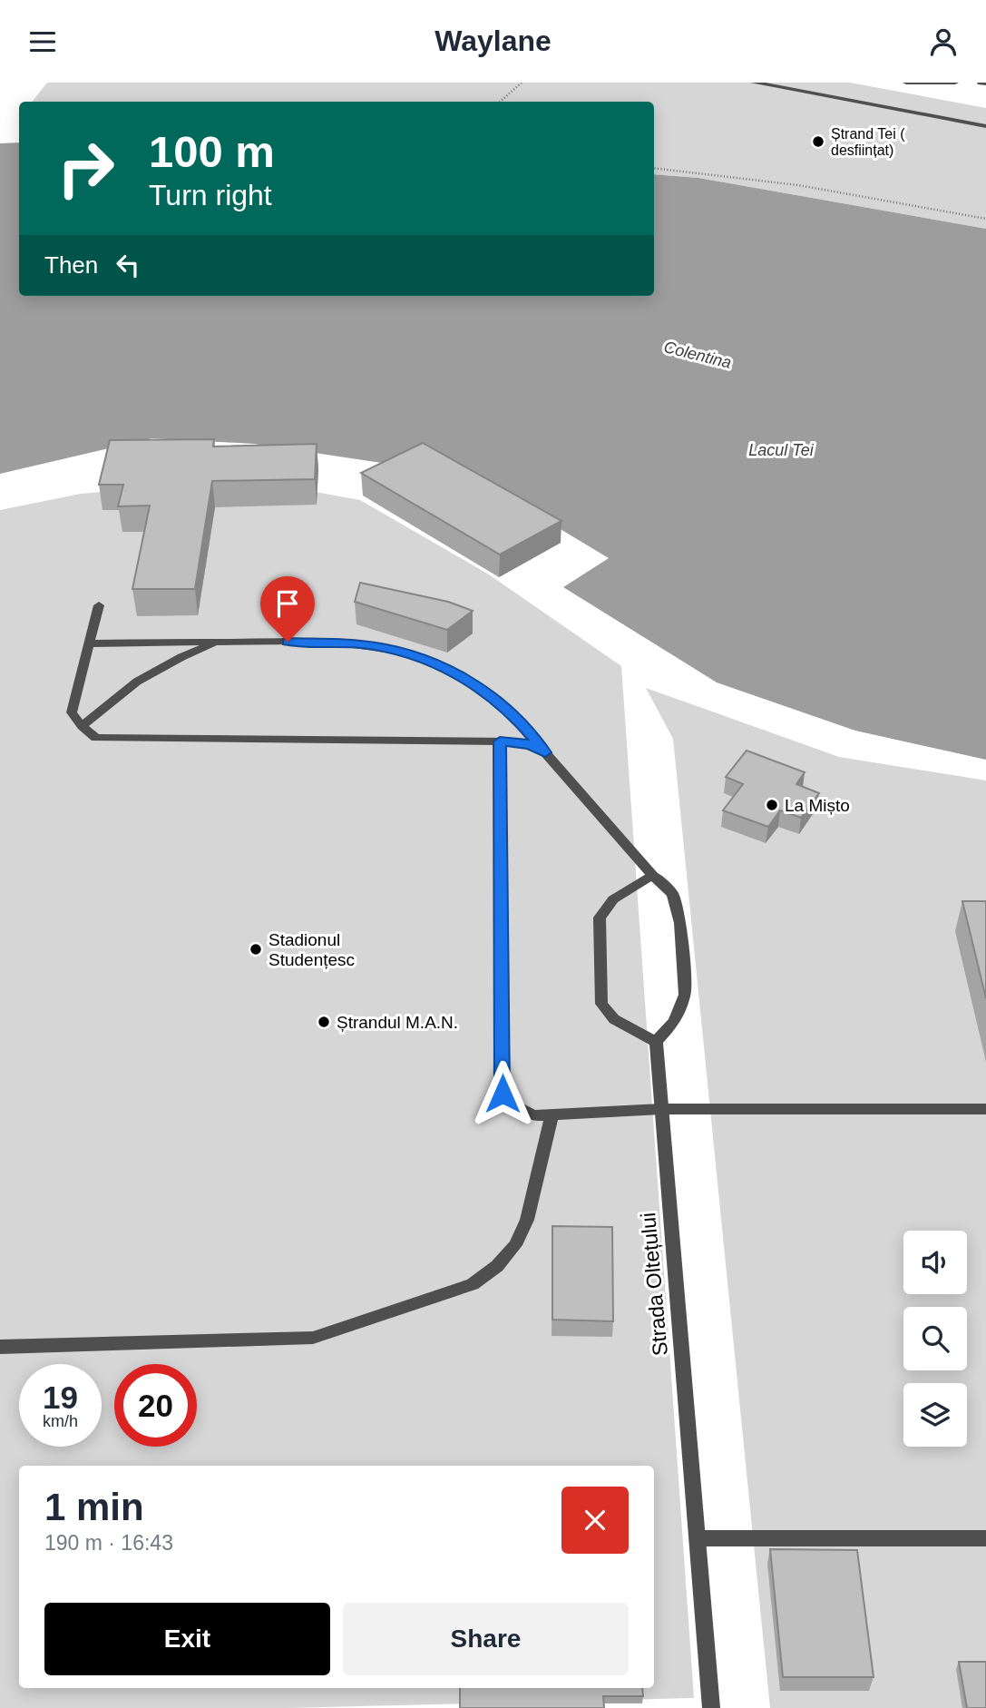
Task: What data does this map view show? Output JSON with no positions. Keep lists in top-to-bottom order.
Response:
{
  "streets": {
    "street": ["Strada Oltețului"]
  },
  "water": ["Colentina", "Lacul Tei"],
  "places": [
    "Ștrand Tei ( desființat)",
    "La Mișto",
    "Stadionul Studențesc",
    "Ștrandul M.A.N."
  ],
  "page": {
    "header": "Waylane",
    "turn": ["100 m", "Turn right"],
    "then": "Then",
    "speed": "19 km/h",
    "limit": "20",
    "heading": ["1 min", "190 m · 16:43"],
    "buttons": ["Exit", "Share"]
  }
}
